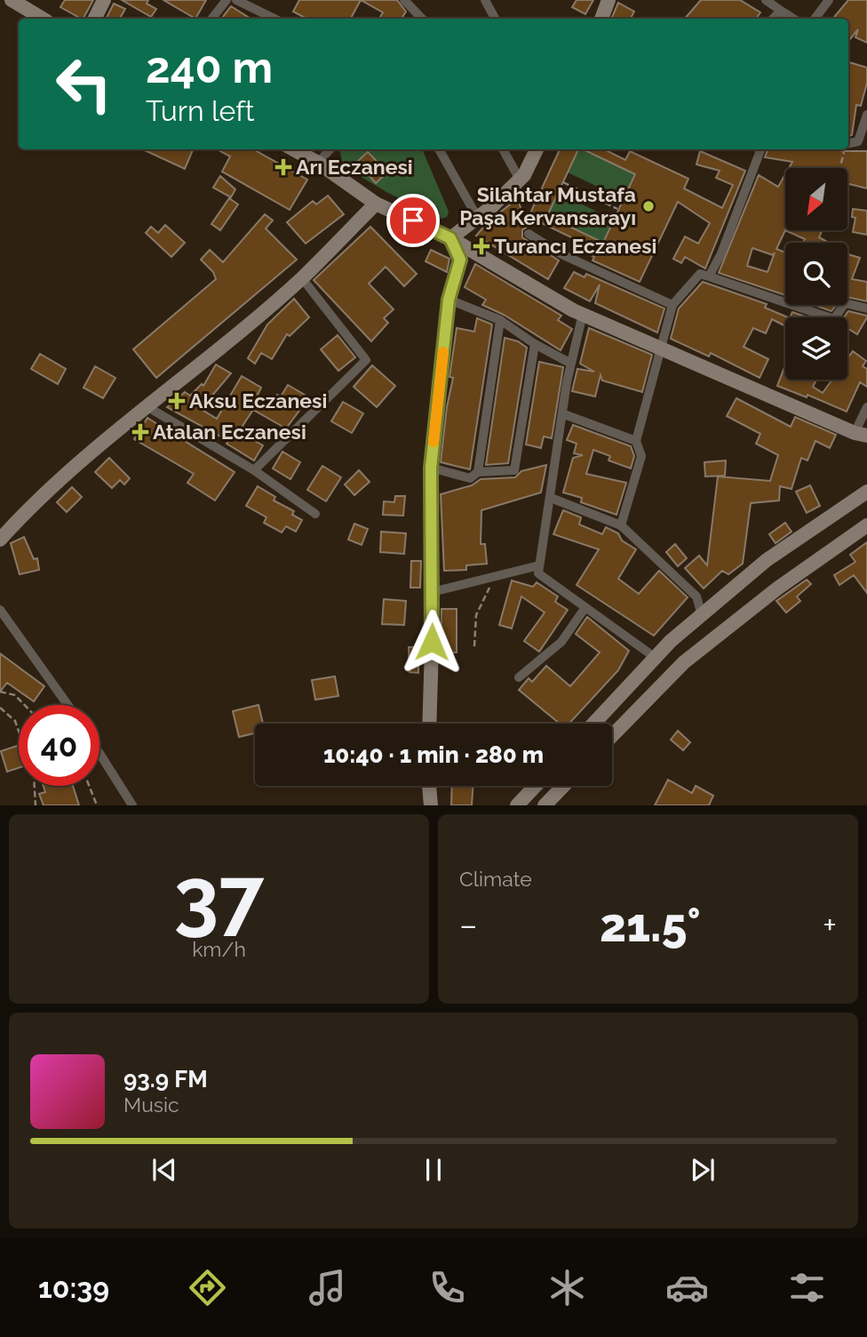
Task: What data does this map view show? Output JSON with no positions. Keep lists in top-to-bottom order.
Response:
{
  "places": {
    "health": [
      "Arı Eczanesi",
      "Turancı Eczanesi",
      "Aksu Eczanesi",
      "Atalan Eczanesi"
    ],
    "other": ["Silahtar Mustafa Paşa Kervansarayı"]
  },
  "north": "bottom left",
  "page": {
    "turn": ["240 m", "Turn left"],
    "limit": "40",
    "trip": "10:40 · 1 min · 280 m",
    "tile": [
      ["37", "km/h"],
      "Climate"
    ],
    "heat": ["−", "21.5°", "+"],
    "song": ["93.9 FM", "Music"],
    "tabs": "10:39"
  }
}
